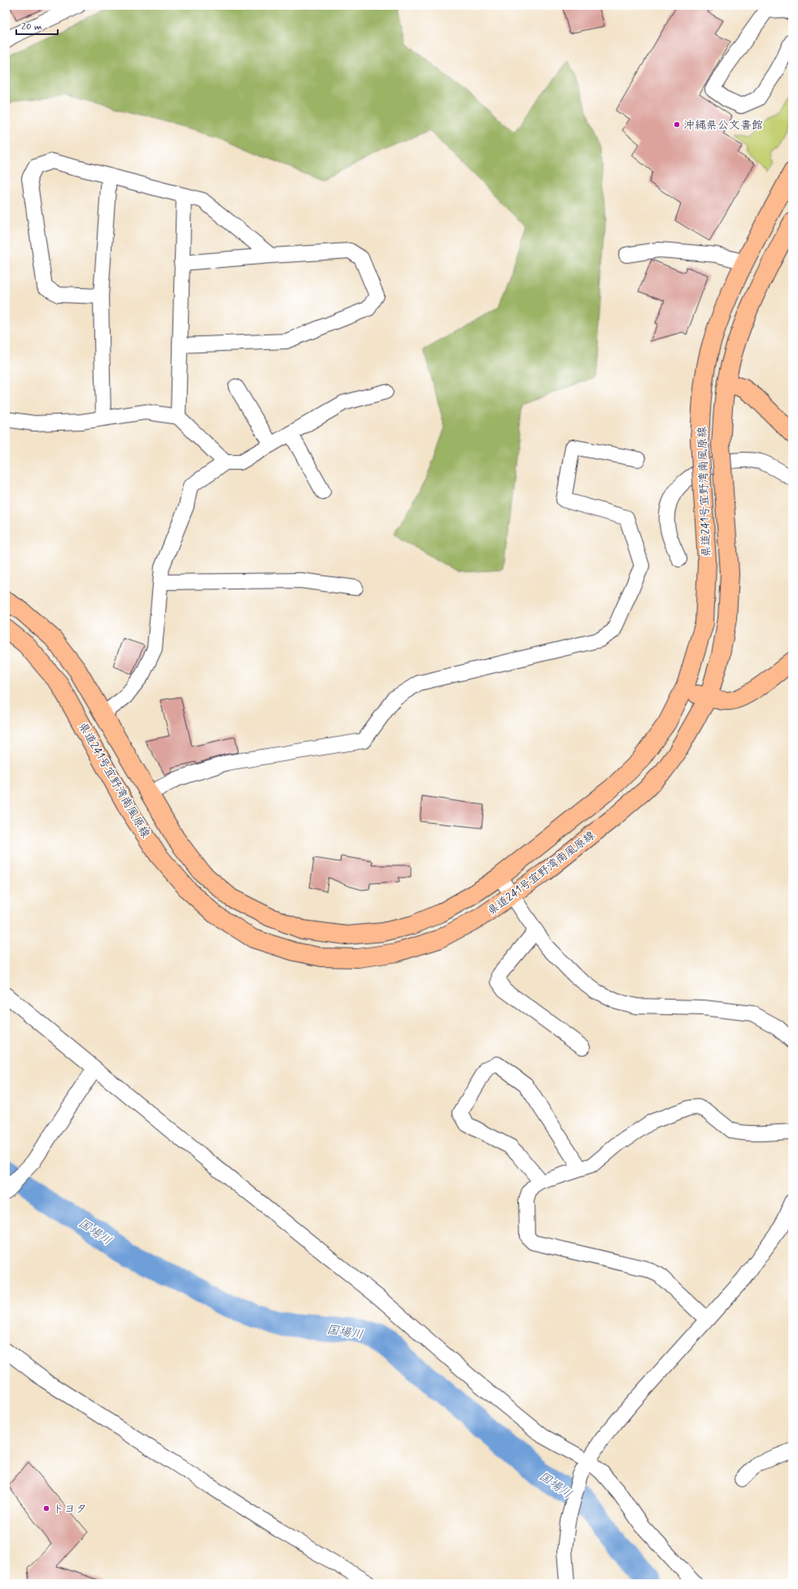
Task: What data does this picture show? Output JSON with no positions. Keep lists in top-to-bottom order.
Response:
{
  "streets": {
    "main road": ["県道241号宜野湾南風原線"]
  },
  "water": ["国場川"],
  "places": ["沖縄県公文書館", "トヨタ"],
  "scale_bar": "20 m"
}
